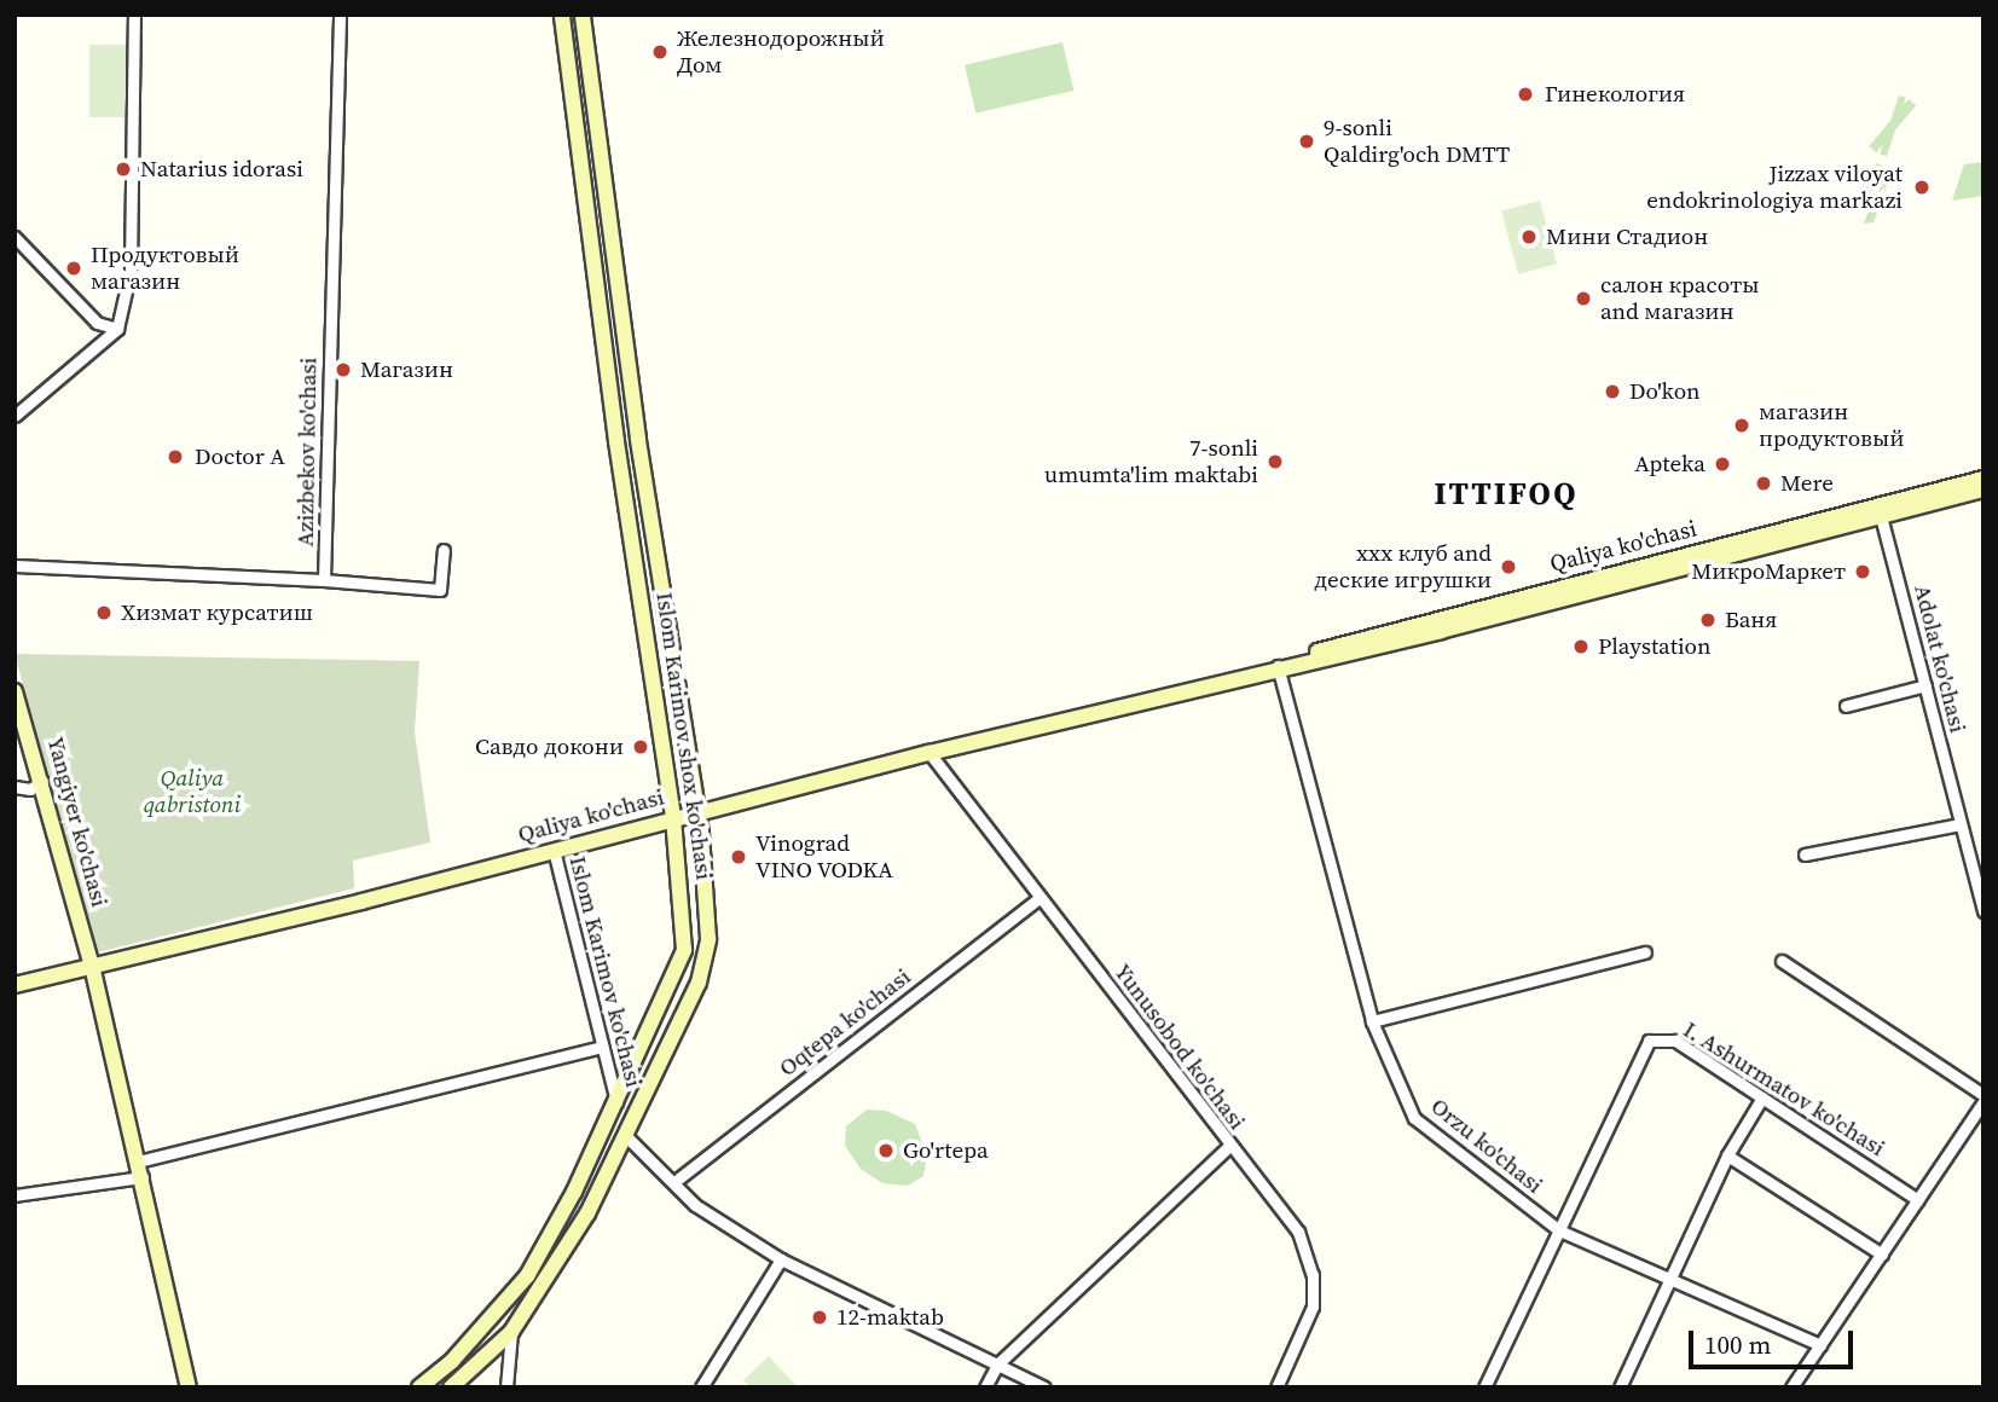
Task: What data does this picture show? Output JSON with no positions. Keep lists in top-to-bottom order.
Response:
{
  "streets": {
    "main road": ["Qaliya ko'chasi", "Islom Karimov shox ko'chasi", "Yangiyer ko'chasi"],
    "street": [
      "Azizbekov ko'chasi",
      "Adolat ko'chasi",
      "Islom Karimov ko'chasi",
      "Oqtepa ko'chasi",
      "Yunusobod ko'chasi",
      "I. Ashurmatov ko'chasi",
      "Orzu ko'chasi"
    ]
  },
  "crossings": [
    ["Qaliya ko'chasi", "Adolat ko'chasi"],
    ["Qaliya ko'chasi", "Islom Karimov shox ko'chasi"],
    ["Qaliya ko'chasi", "Yangiyer ko'chasi"],
    ["Qaliya ko'chasi", "Islom Karimov ko'chasi"],
    ["Qaliya ko'chasi", "Yunusobod ko'chasi"],
    ["Qaliya ko'chasi", "Orzu ko'chasi"],
    ["Islom Karimov shox ko'chasi", "Islom Karimov ko'chasi"],
    ["Oqtepa ko'chasi", "Yunusobod ko'chasi"],
    ["I. Ashurmatov ko'chasi", "Orzu ko'chasi"]
  ],
  "districts": ["ITTIFOQ"],
  "parks": ["Qaliya qabristoni"],
  "places": [
    "Железнодорожный Дом",
    "Гинекология",
    "9-sonli Qaldirg'och DMTT",
    "Natarius idorasi",
    "Jizzax viloyat endokrinologiya markazi",
    "Мини Стадион",
    "Продуктовый магазин",
    "салон красоты and магазин",
    "Магазин",
    "Do'kon",
    "магазин продуктовый",
    "Doctor A",
    "7-sonli umumta'lim maktabi",
    "Apteka",
    "Mere",
    "ххх клуб and деские игрушки",
    "МикроМаркет",
    "Хизмат курсатиш",
    "Баня",
    "Playstation",
    "Савдо докони",
    "Vinograd VINO VODKA",
    "Go'rtepa",
    "12-maktab"
  ],
  "scale_bar": "100 m"
}
